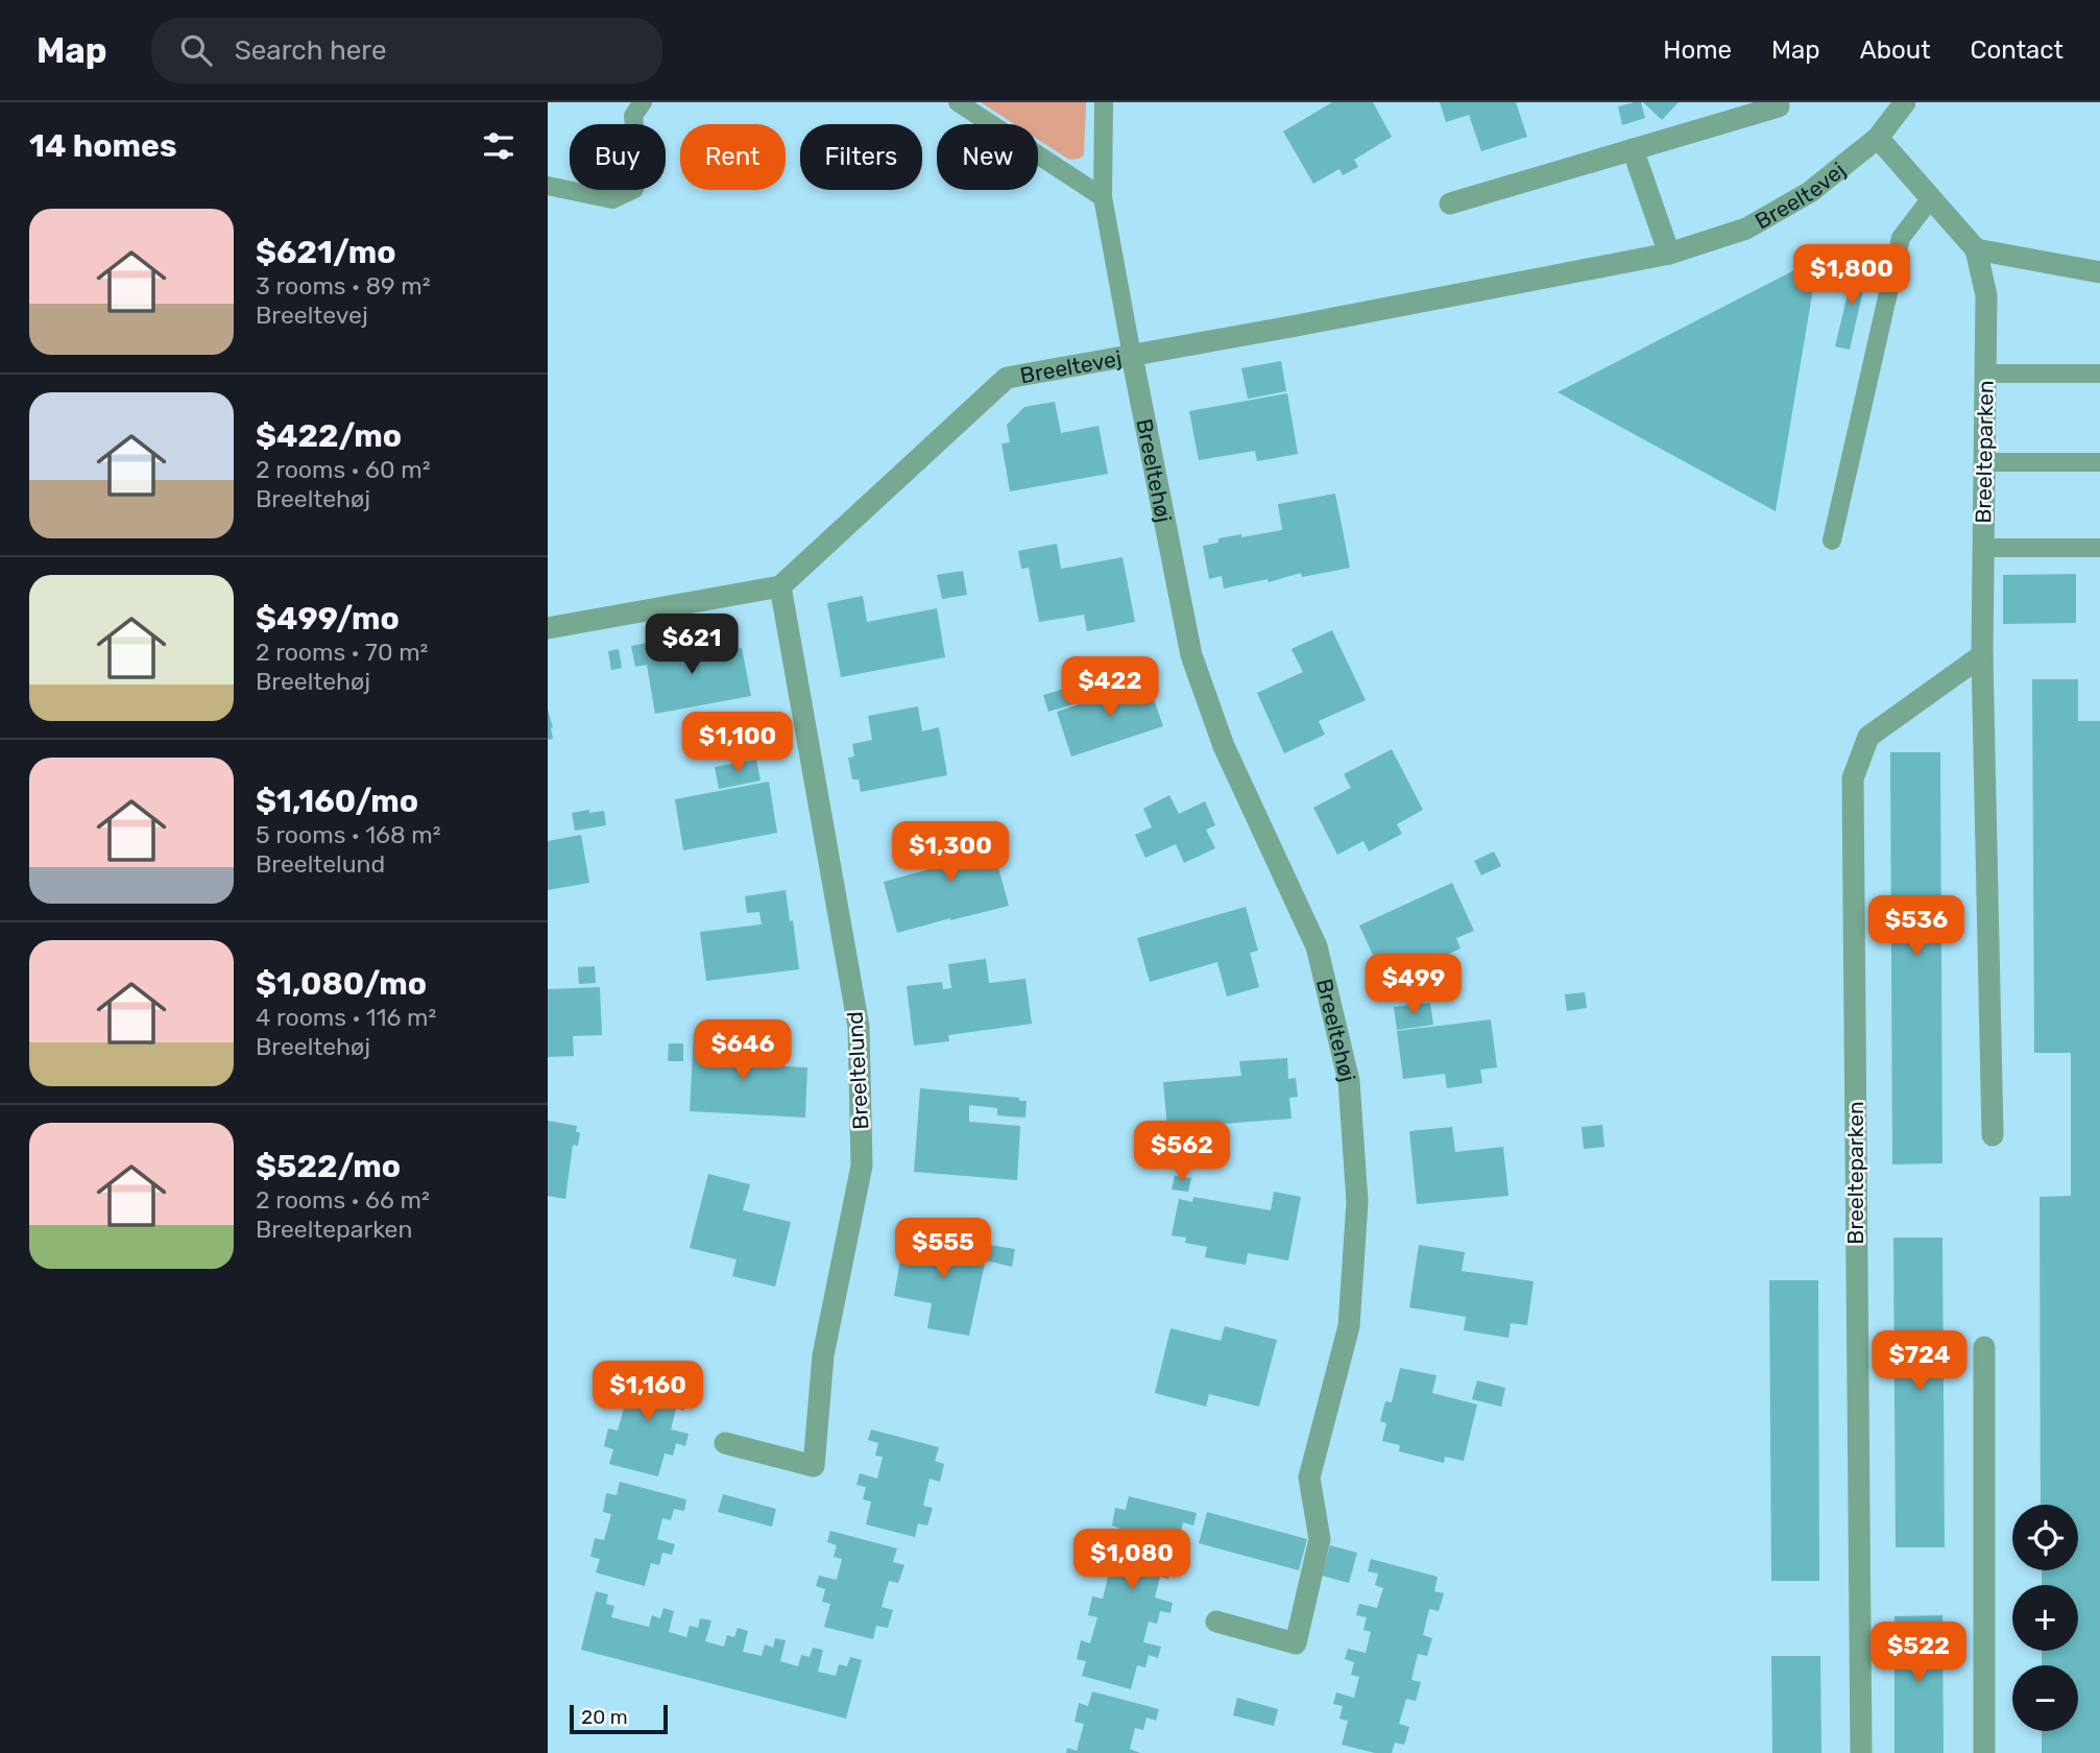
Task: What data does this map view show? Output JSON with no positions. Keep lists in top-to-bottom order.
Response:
{
  "streets": {
    "street": [
      "Breeltevej",
      "Breelteparken",
      "Breeltehøj",
      "Breeltelund"
    ]
  },
  "crossings": [
    ["Breeltevej", "Breelteparken"],
    ["Breeltevej", "Breeltehøj"],
    ["Breeltevej", "Breeltelund"]
  ],
  "scale_bar": "20 m",
  "page": {
    "header": "Map",
    "search": "Search here",
    "nav": [
      "Home",
      "Map",
      "About",
      "Contact"
    ],
    "heading": "14 homes",
    "chip": [
      "Buy",
      "Rent",
      "Filters",
      "New"
    ],
    "list": [
      {
        "name": "$621/mo",
        "note": "3 rooms · 89 m² · Breeltevej"
      },
      {
        "name": "$422/mo",
        "note": "2 rooms · 60 m² · Breeltehøj"
      },
      {
        "name": "$499/mo",
        "note": "2 rooms · 70 m² · Breeltehøj"
      },
      {
        "name": "$1,160/mo",
        "note": "5 rooms · 168 m² · Breeltelund"
      },
      {
        "name": "$1,080/mo",
        "note": "4 rooms · 116 m² · Breeltehøj"
      },
      {
        "name": "$522/mo",
        "note": "2 rooms · 66 m² · Breelteparken"
      }
    ],
    "price": [
      "$1,800",
      "$621",
      "$422",
      "$1,100",
      "$1,300",
      "$536",
      "$499",
      "$646",
      "$562",
      "$555",
      "$724",
      "$1,160",
      "$1,080",
      "$522"
    ],
    "map_buttons": ["+", "−"],
    "scale": "20 m"
  }
}
